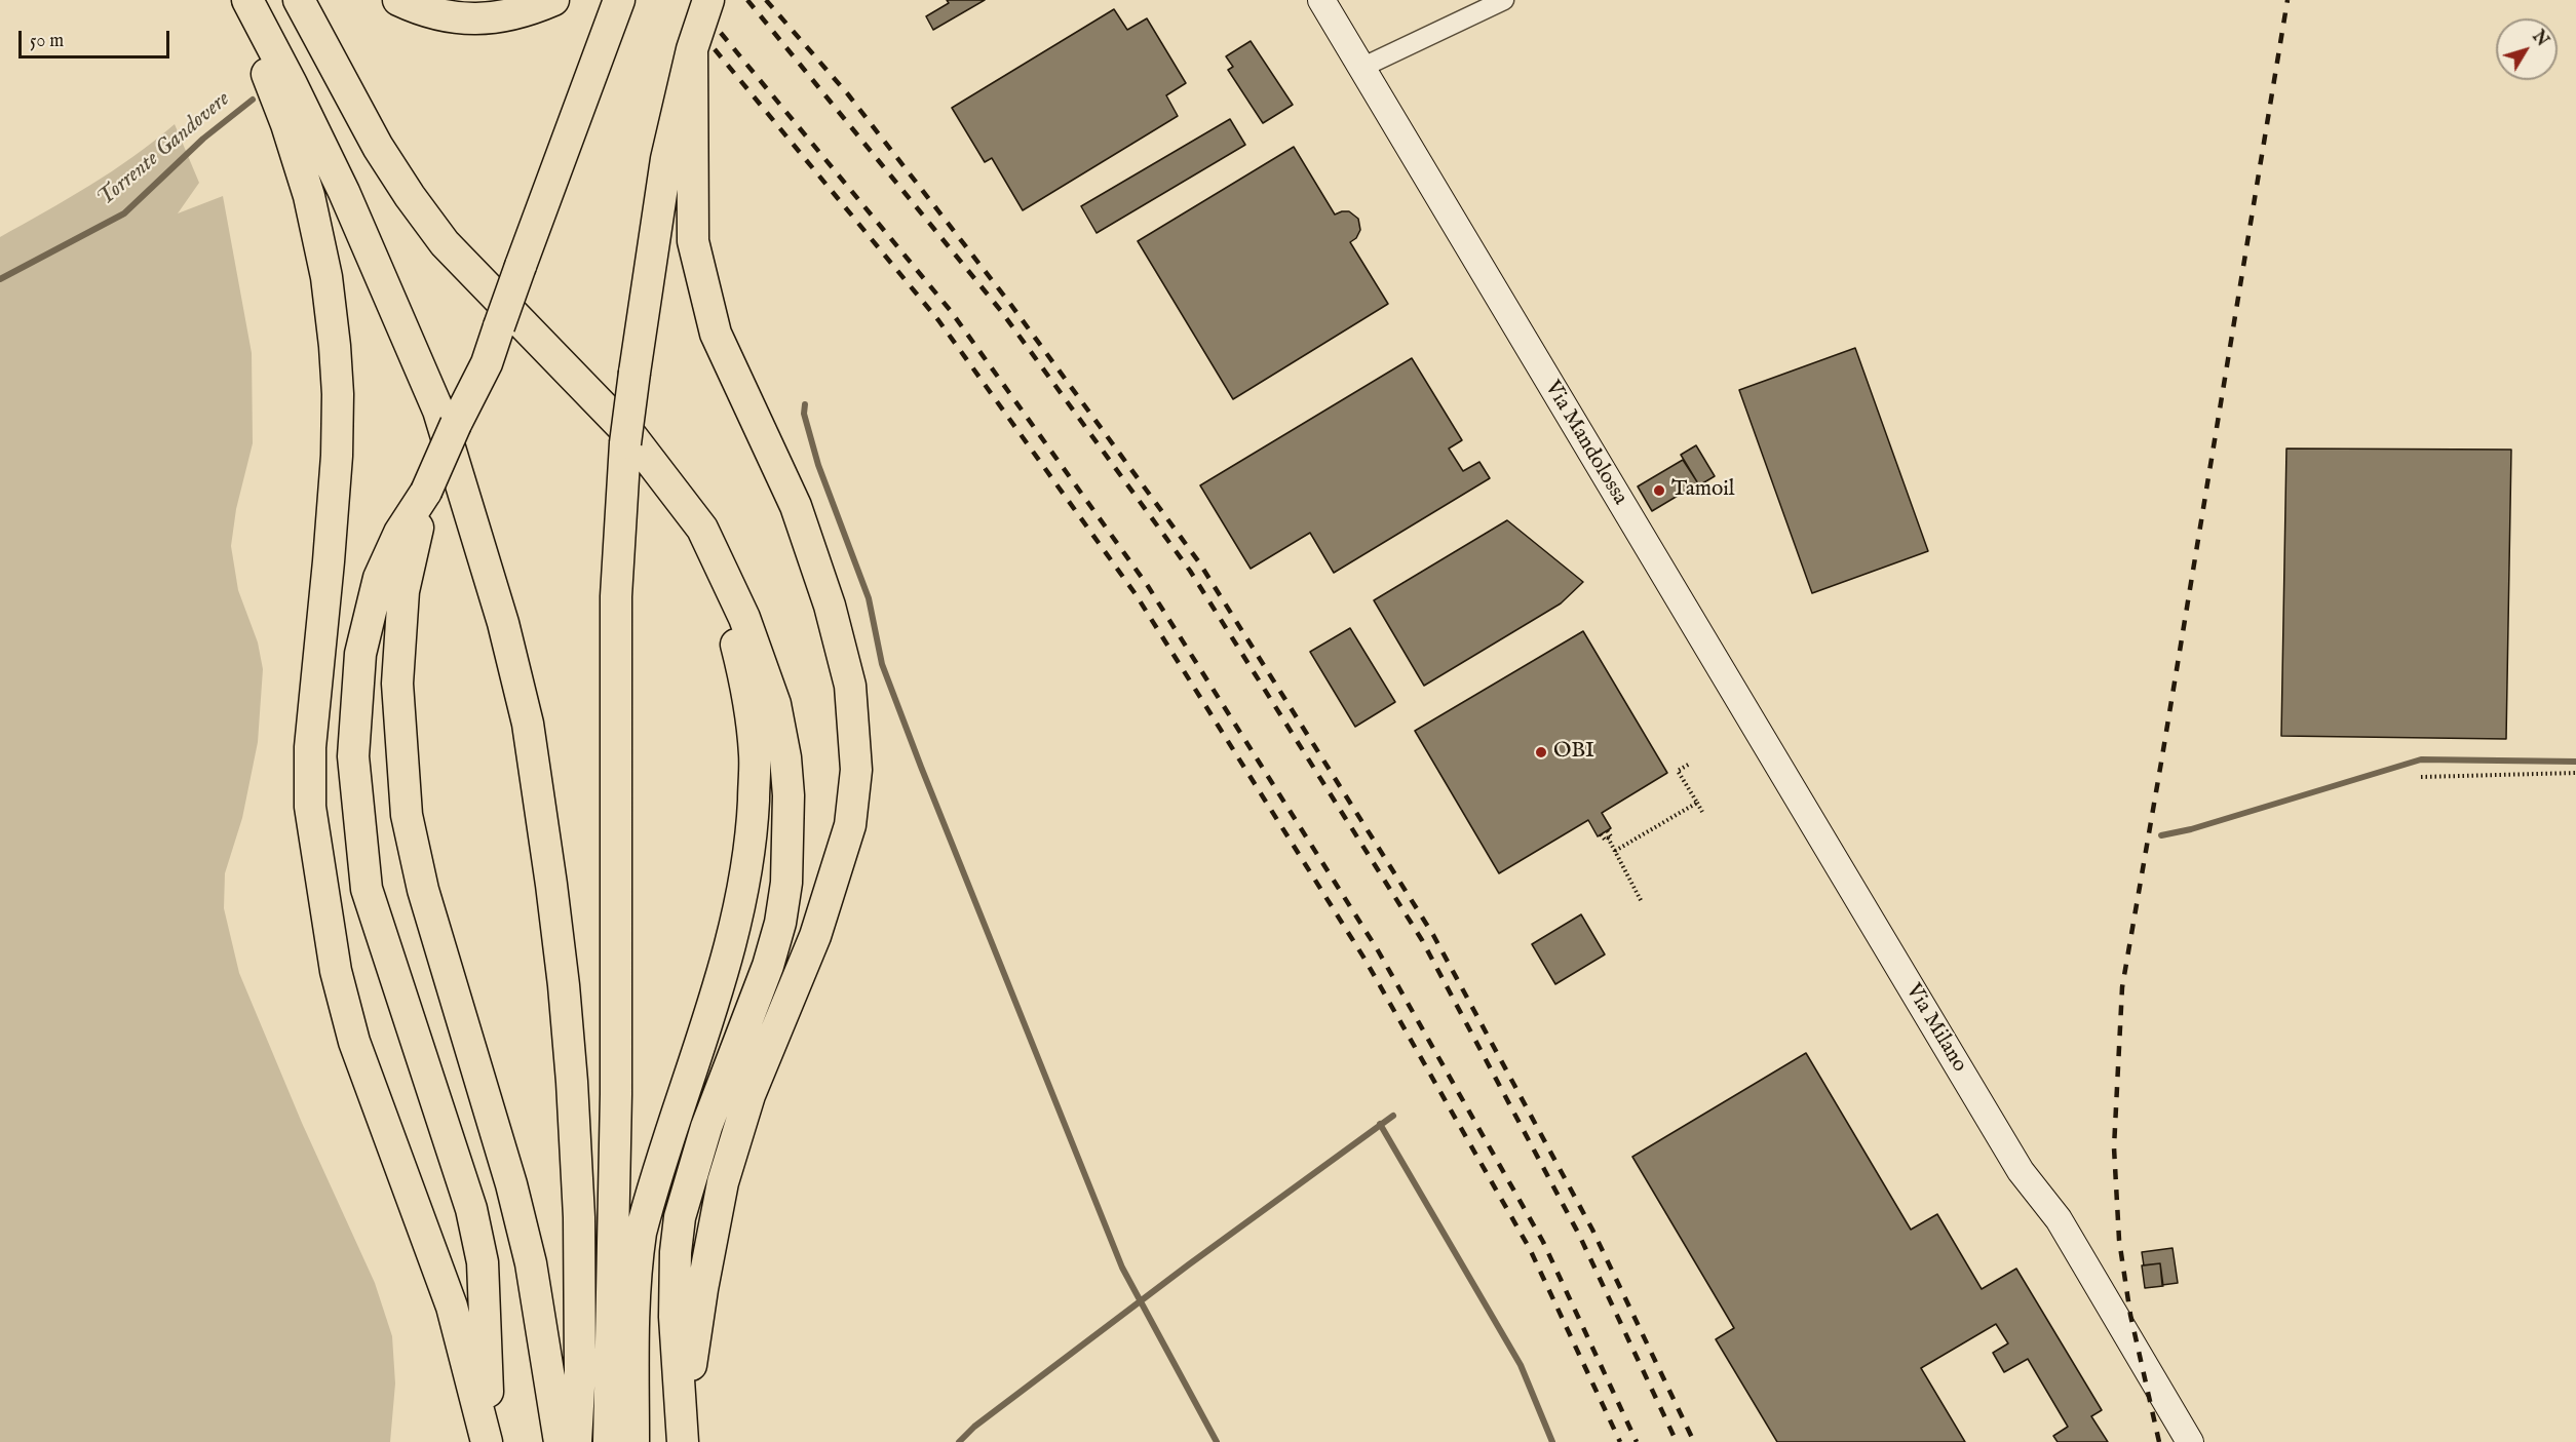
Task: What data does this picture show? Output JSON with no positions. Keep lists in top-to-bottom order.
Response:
{
  "streets": {
    "main road": ["Via Mandolossa", "Via Milano"]
  },
  "crossings": [
    ["Via Mandolossa", "Via Milano"]
  ],
  "water": ["Torrente Gandovere"],
  "places": ["Tamoil", "OBI"],
  "scale_bar": "50 m",
  "north": "top right"
}
